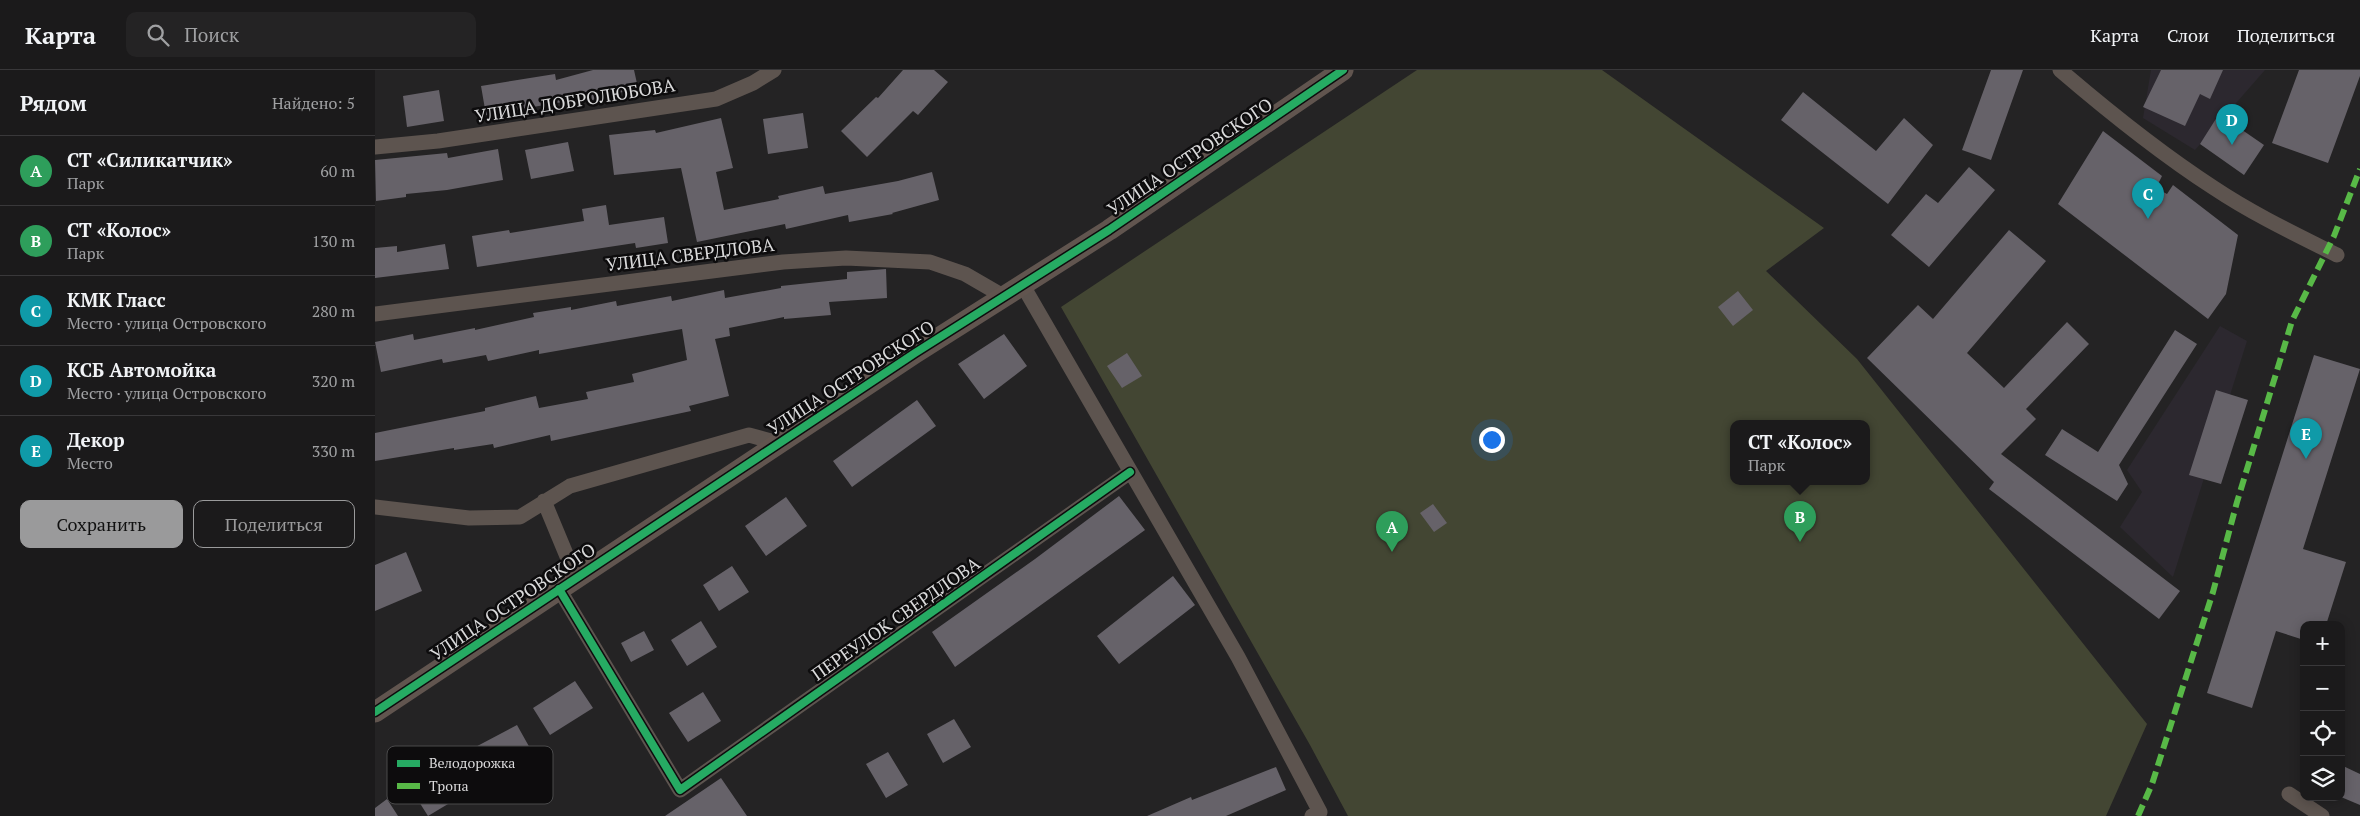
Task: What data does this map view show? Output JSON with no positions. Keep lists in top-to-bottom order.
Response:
{
  "streets": {
    "street": [
      "УЛИЦА ДОБРОЛЮБОВА",
      "УЛИЦА ОСТРОВСКОГО",
      "УЛИЦА СВЕРДЛОВА",
      "ПЕРЕУЛОК СВЕРДЛОВА"
    ]
  },
  "crossings": [
    ["УЛИЦА ОСТРОВСКОГО", "УЛИЦА СВЕРДЛОВА"],
    ["УЛИЦА ОСТРОВСКОГО", "ПЕРЕУЛОК СВЕРДЛОВА"]
  ],
  "legend": ["Велодорожка", "Тропа"],
  "page": {
    "header": "Карта",
    "search": "Поиск",
    "nav": ["Карта", "Слои", "Поделиться"],
    "heading": ["Рядом", "Найдено: 5"],
    "pins": [
      "D",
      "C",
      "E",
      "B",
      "A"
    ],
    "list": [
      {
        "mark": "A",
        "name": "СТ «Силикатчик»",
        "note": "Парк",
        "value": "60 m"
      },
      {
        "mark": "B",
        "name": "СТ «Колос»",
        "note": "Парк",
        "value": "130 m"
      },
      {
        "mark": "C",
        "name": "КМК Гласс",
        "note": "Место · улица Островского",
        "value": "280 m"
      },
      {
        "mark": "D",
        "name": "КСБ Автомойка",
        "note": "Место · улица Островского",
        "value": "320 m"
      },
      {
        "mark": "E",
        "name": "Декор",
        "note": "Место",
        "value": "330 m"
      }
    ],
    "popup": ["СТ «Колос»", "Парк"],
    "buttons": ["Сохранить", "Поделиться"],
    "map_buttons": ["+", "−"]
  }
}
